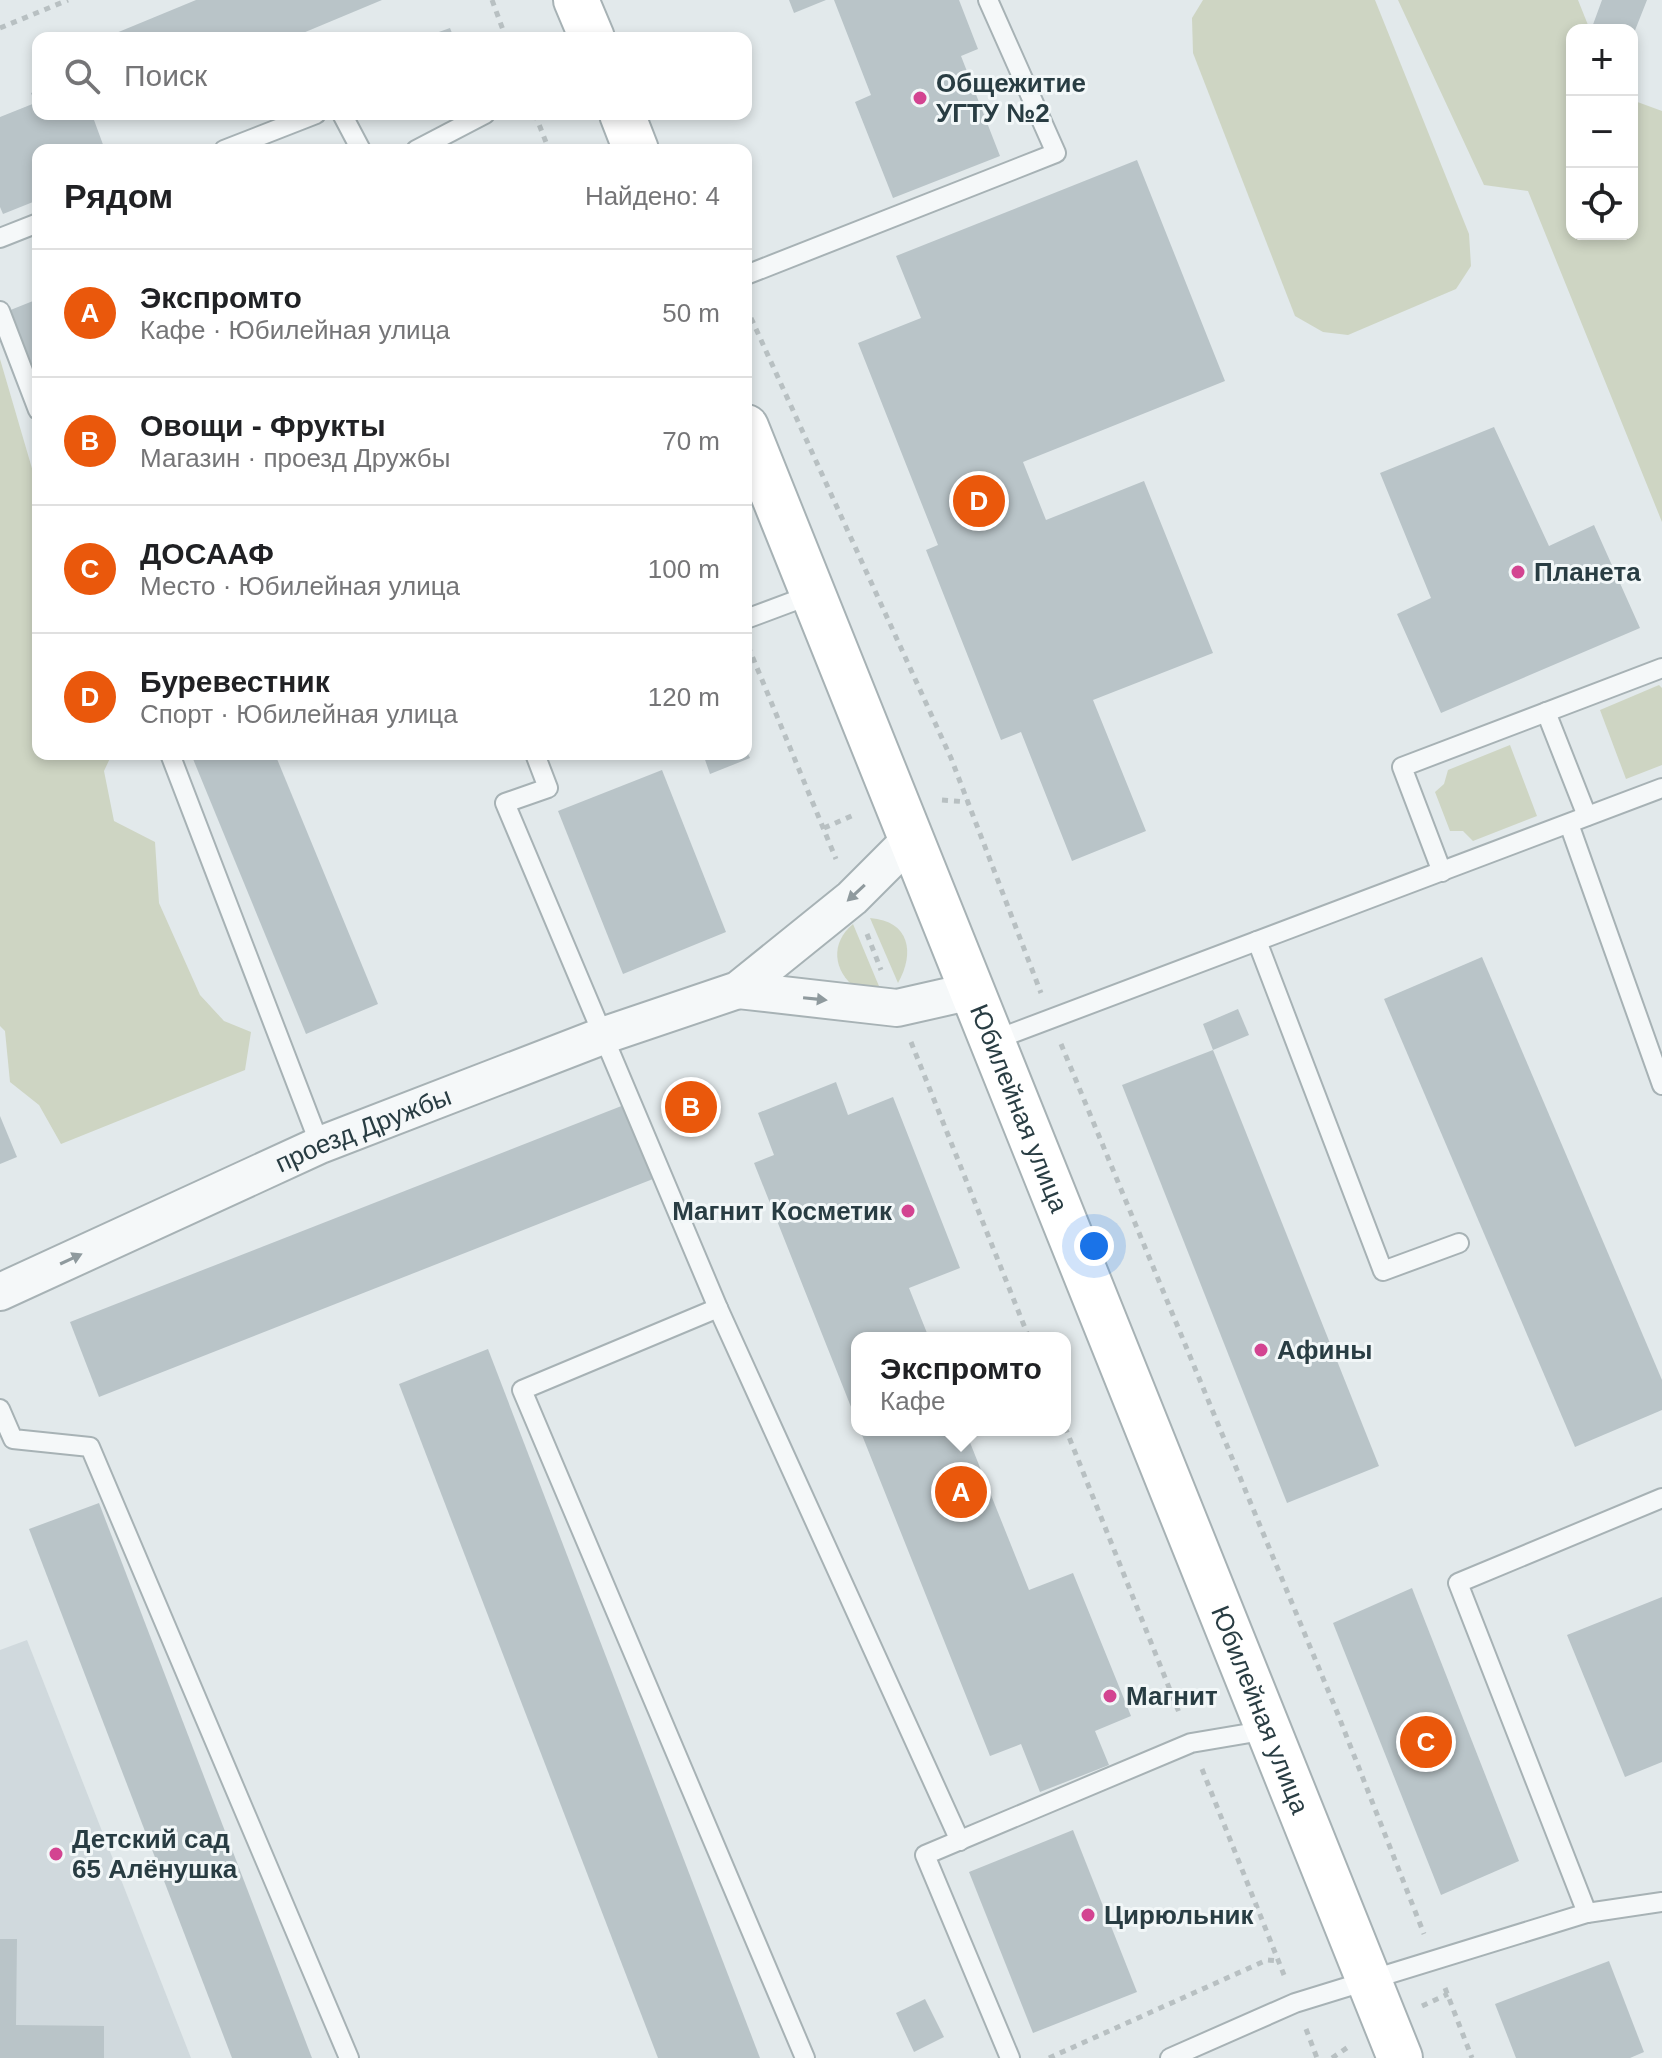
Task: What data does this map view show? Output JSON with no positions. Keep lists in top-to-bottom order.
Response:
{
  "streets": {
    "street": ["Юбилейная улица", "проезд Дружбы"]
  },
  "crossings": [
    ["Юбилейная улица", "проезд Дружбы"]
  ],
  "places": [
    "Общежитие УГТУ №2",
    "Планета",
    "Магнит Косметик",
    "Афины",
    "Магнит",
    "Детский сад 65 Алёнушка",
    "Цирюльник"
  ],
  "page": {
    "map_buttons": ["+", "−"],
    "search": "Поиск",
    "heading": ["Рядом", "Найдено: 4"],
    "list": [
      {
        "mark": "A",
        "name": "Экспромто",
        "note": "Кафе · Юбилейная улица",
        "value": "50 m"
      },
      {
        "mark": "B",
        "name": "Овощи - Фрукты",
        "note": "Магазин · проезд Дружбы",
        "value": "70 m"
      },
      {
        "mark": "C",
        "name": "ДОСААФ",
        "note": "Место · Юбилейная улица",
        "value": "100 m"
      },
      {
        "mark": "D",
        "name": "Буревестник",
        "note": "Спорт · Юбилейная улица",
        "value": "120 m"
      }
    ],
    "pins": [
      "D",
      "B",
      "A",
      "C"
    ],
    "popup": ["Экспромто", "Кафе"]
  }
}
